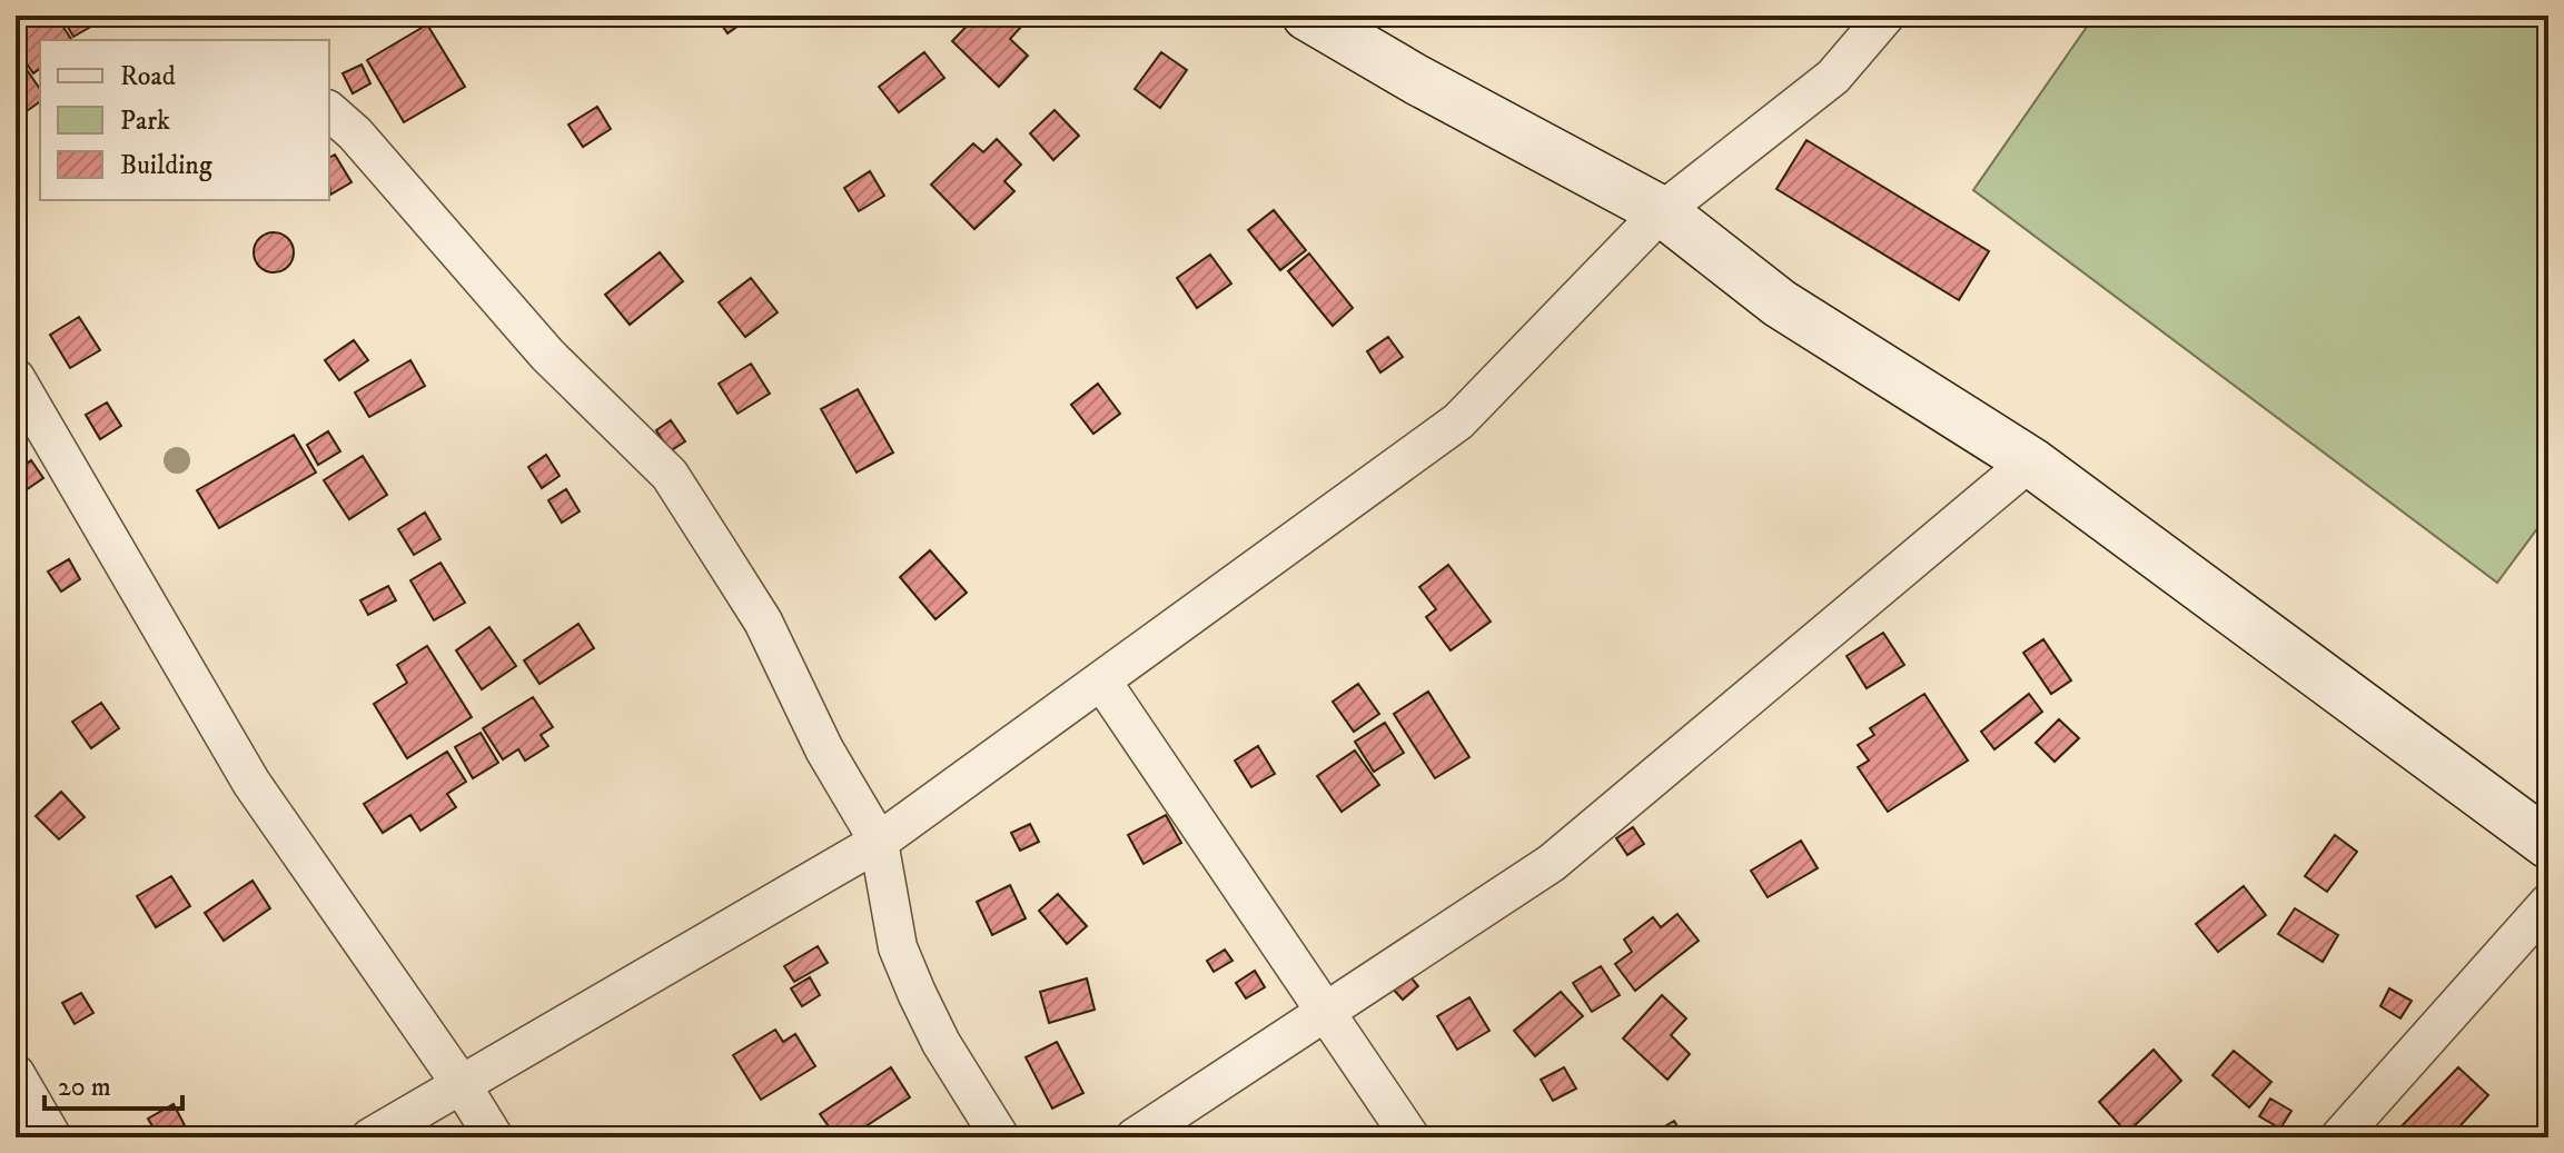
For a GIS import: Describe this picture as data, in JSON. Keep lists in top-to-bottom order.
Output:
{
  "legend": ["Road", "Park", "Building"],
  "scale_bar": "20 m"
}
